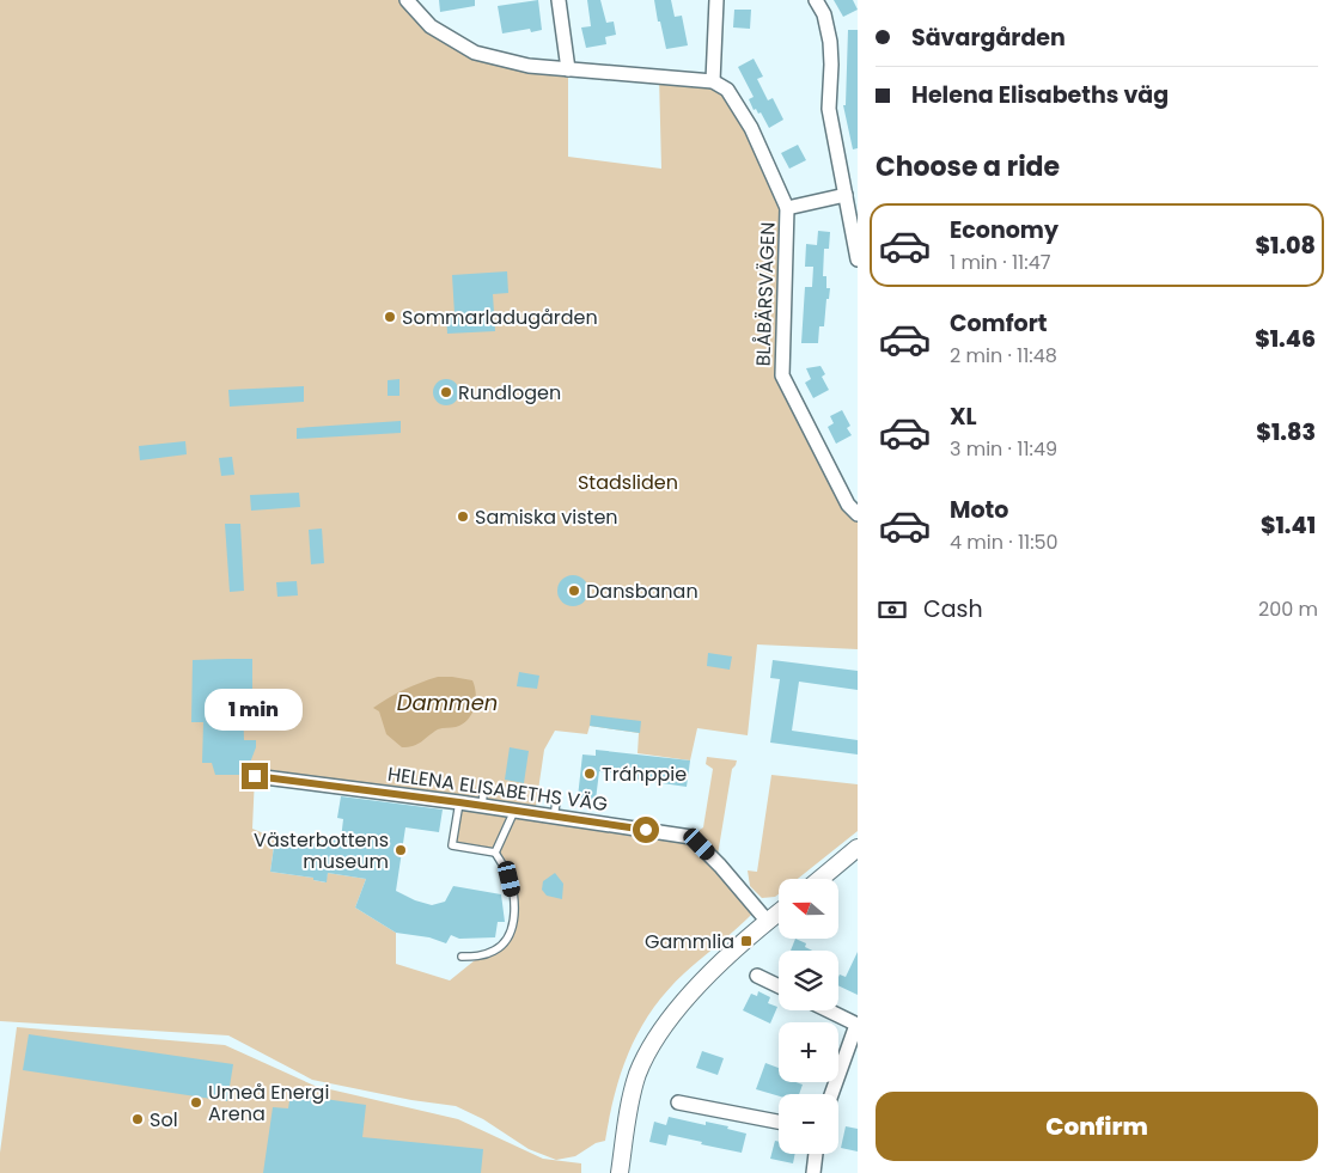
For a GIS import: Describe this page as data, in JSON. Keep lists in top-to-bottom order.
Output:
{
  "streets": {
    "street": ["BLÅBÄRSVÄGEN", "HELENA ELISABETHS VÄG"]
  },
  "water": ["Dammen"],
  "parks": ["Stadsliden"],
  "places": {
    "other": [
      "Sommarladugården",
      "Rundlogen",
      "Samiska visten",
      "Dansbanan",
      "Tráhppie",
      "Västerbottens museum",
      "Umeå Energi Arena",
      "Sol"
    ],
    "transit": ["Gammlia"]
  },
  "north": "left",
  "page": {
    "banner": ["Sävargården", "Helena Elisabeths väg"],
    "heading": "Choose a ride",
    "list": [
      {
        "name": "Economy",
        "note": "1 min · 11:47",
        "value": "$1.08"
      },
      {
        "name": "Comfort",
        "note": "2 min · 11:48",
        "value": "$1.46"
      },
      {
        "name": "XL",
        "note": "3 min · 11:49",
        "value": "$1.83"
      },
      {
        "name": "Moto",
        "note": "4 min · 11:50",
        "value": "$1.41"
      }
    ],
    "pay": ["Cash", "200 m"],
    "bubble": "1 min",
    "map_buttons": ["+", "−"],
    "buttons": "Confirm"
  }
}
